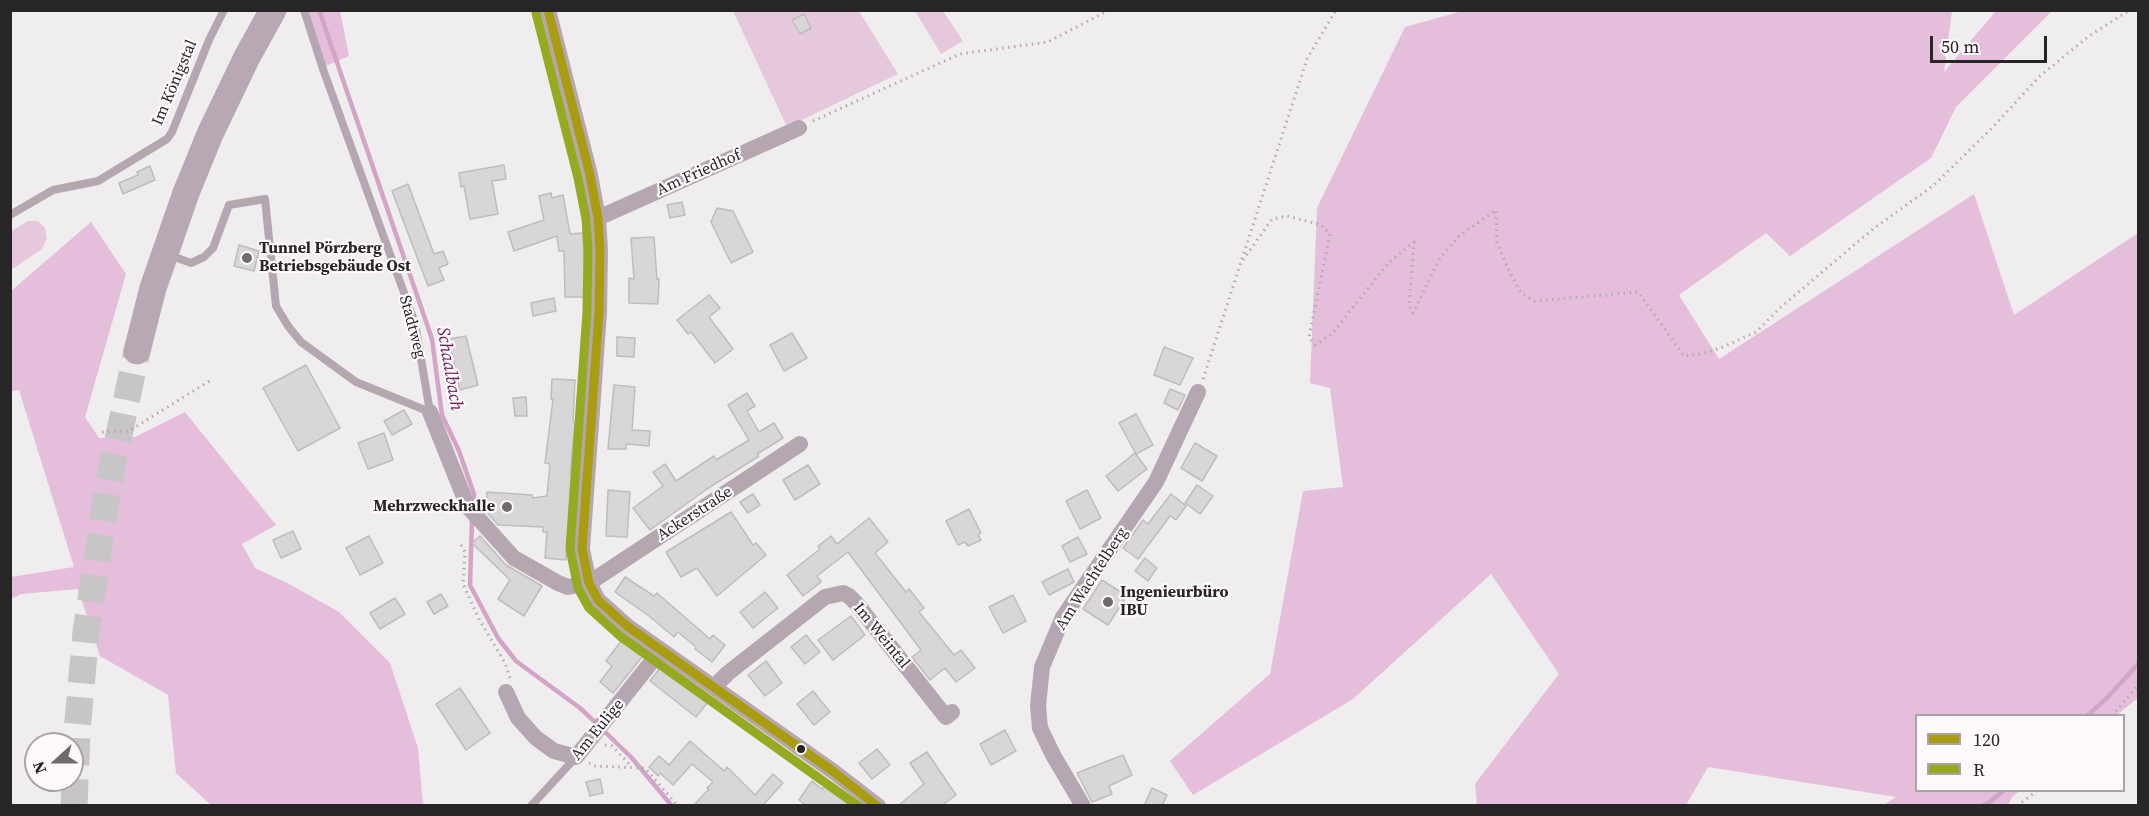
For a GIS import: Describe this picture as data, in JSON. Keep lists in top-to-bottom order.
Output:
{
  "streets": {
    "street": [
      "Am Friedhof",
      "Stadtweg",
      "Ackerstraße",
      "Am Wachtelberg",
      "Im Weintal",
      "Am Eulige"
    ],
    "lane": ["Im Königstal"]
  },
  "crossings": [
    ["Stadtweg", "Ackerstraße"]
  ],
  "water": ["Schaalbach"],
  "places": ["Tunnel Pörzberg Betriebsgebäude Ost", "Mehrzweckhalle", "Ingenieurbüro IBU"],
  "lines": ["transit line 120", "transit line R"],
  "legend": ["120", "R"],
  "scale_bar": "50 m",
  "north": "left"
}
